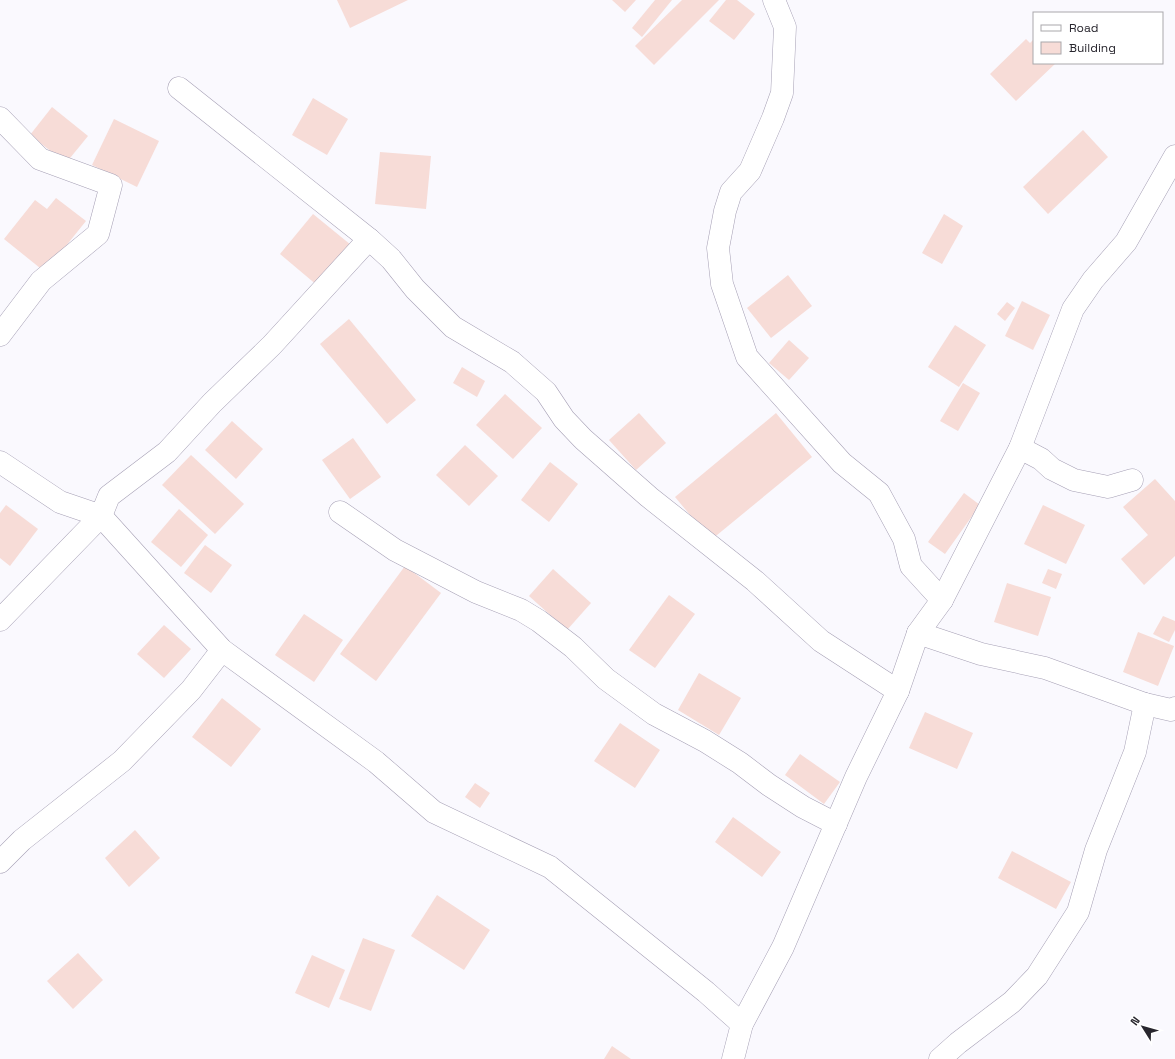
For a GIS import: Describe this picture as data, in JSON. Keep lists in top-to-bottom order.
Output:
{
  "legend": ["Road", "Building"],
  "north": "top left"
}
